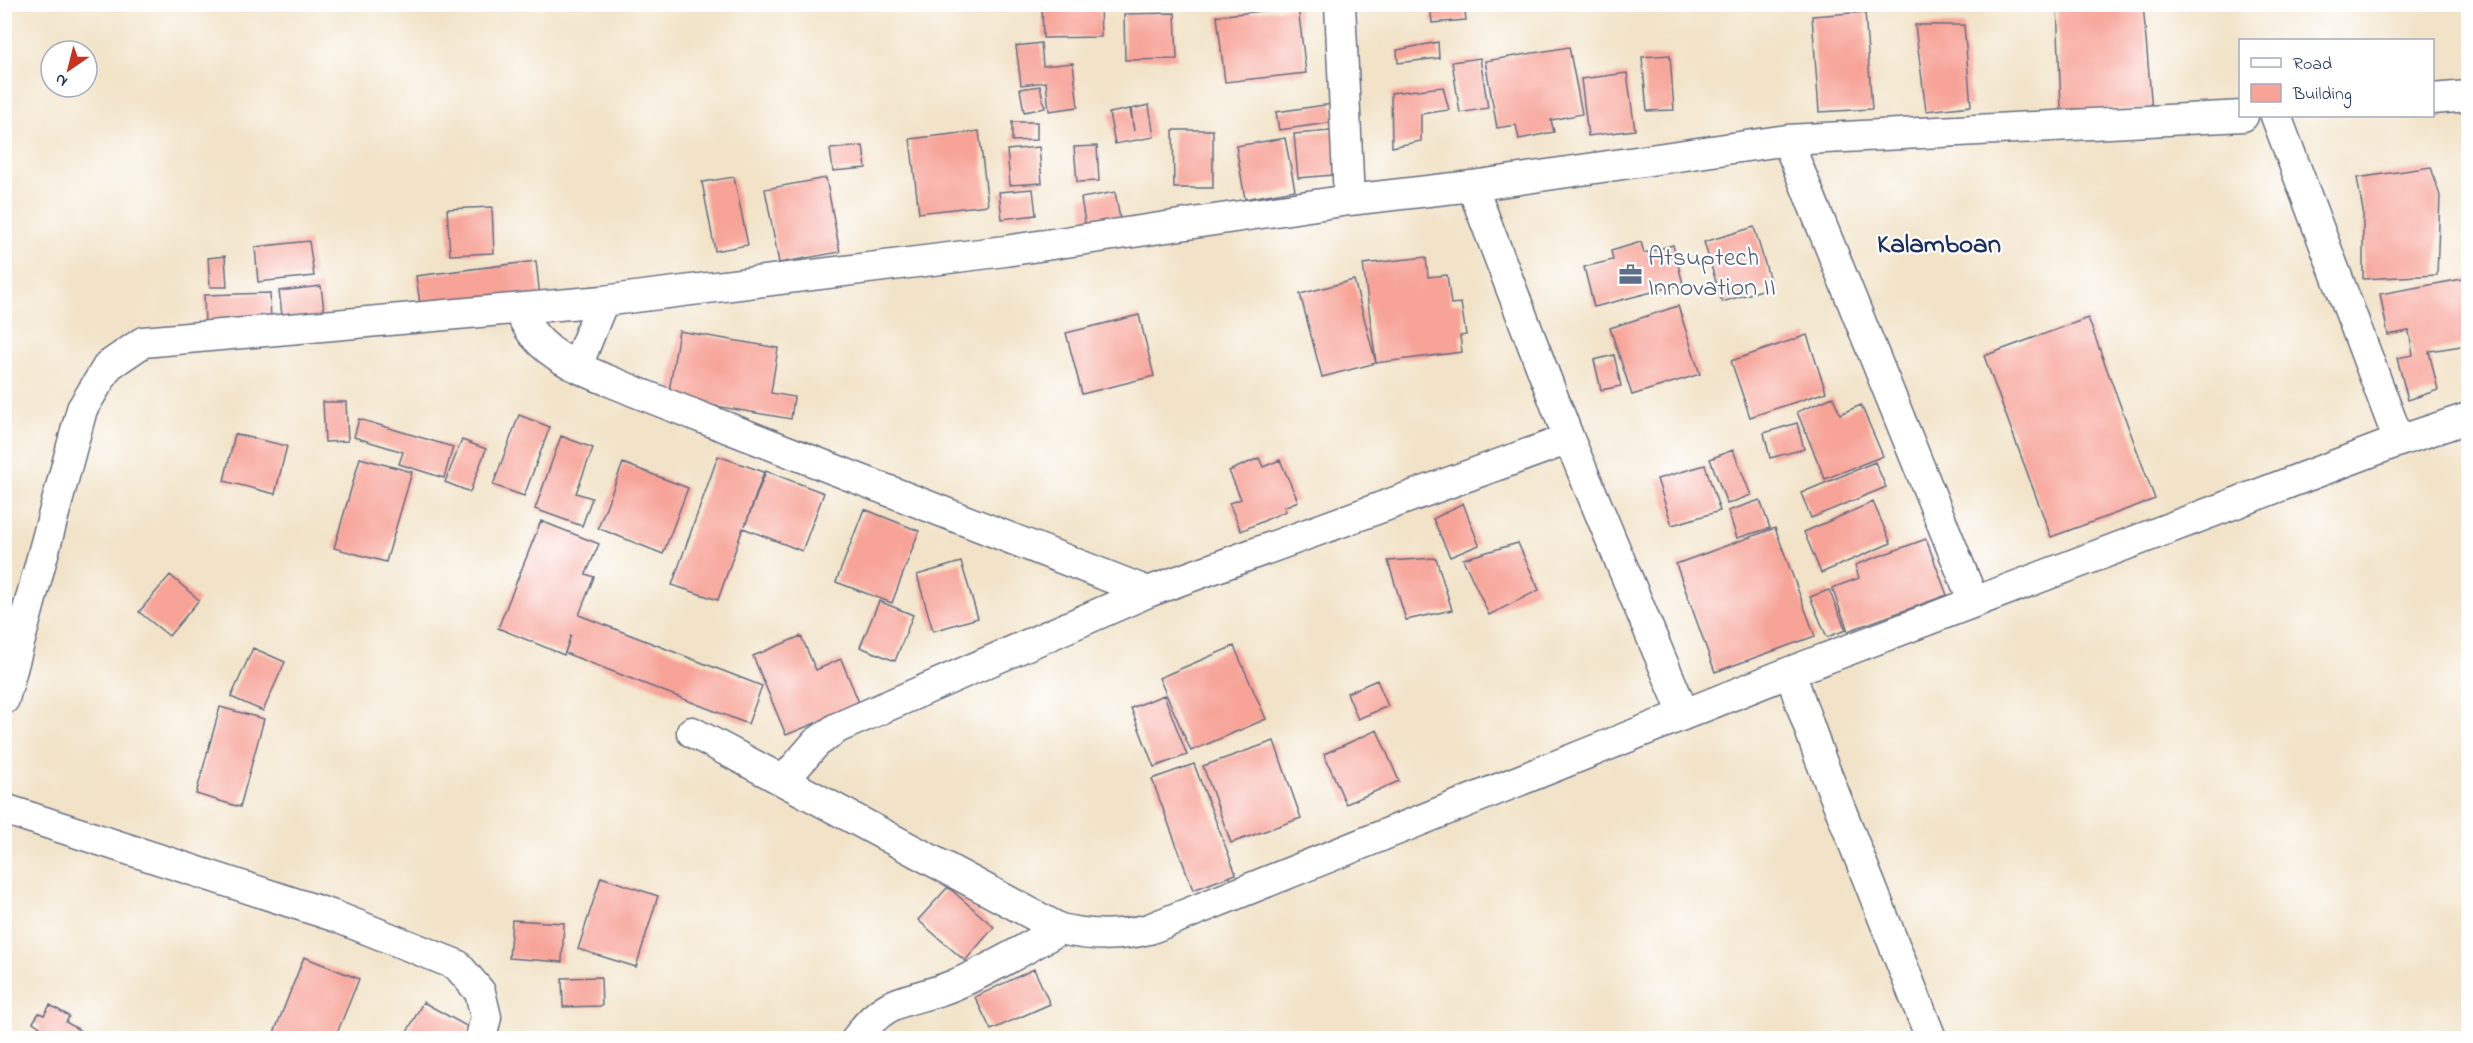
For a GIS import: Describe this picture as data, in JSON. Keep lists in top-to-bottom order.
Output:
{
  "districts": ["Kalamboan"],
  "places": {
    "office": ["Atsuptech Innovation II"]
  },
  "legend": ["Road", "Building"],
  "north": "bottom left"
}
